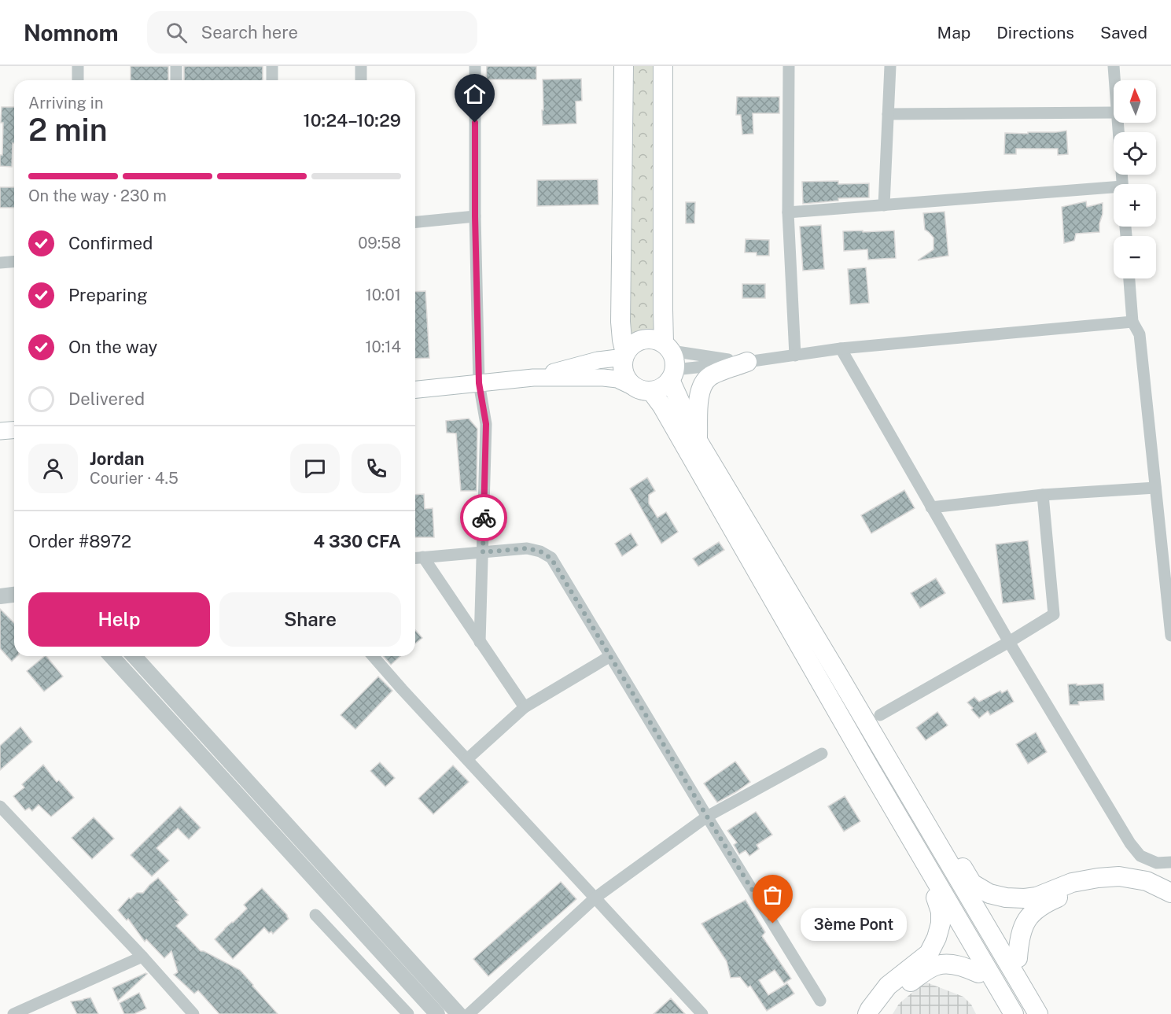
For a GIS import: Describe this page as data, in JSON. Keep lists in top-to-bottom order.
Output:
{
  "places": ["3ème Pont"],
  "north": "top",
  "page": {
    "header": "Nomnom",
    "search": "Search here",
    "nav": ["Map", "Directions", "Saved"],
    "map_buttons": ["+", "−"],
    "heading": ["2 min", "Arriving in", "10:24–10:29"],
    "panel": [
      "Jordan",
      "Courier · 4.5",
      "Order #8972",
      "4 330 CFA"
    ],
    "bar": "On the way · 230 m",
    "list": [
      ["Confirmed", "09:58"],
      ["Preparing", "10:01"],
      ["On the way", "10:14"],
      "Delivered"
    ],
    "buttons": ["Help", "Share"],
    "bubble": "3ème Pont"
  }
}
